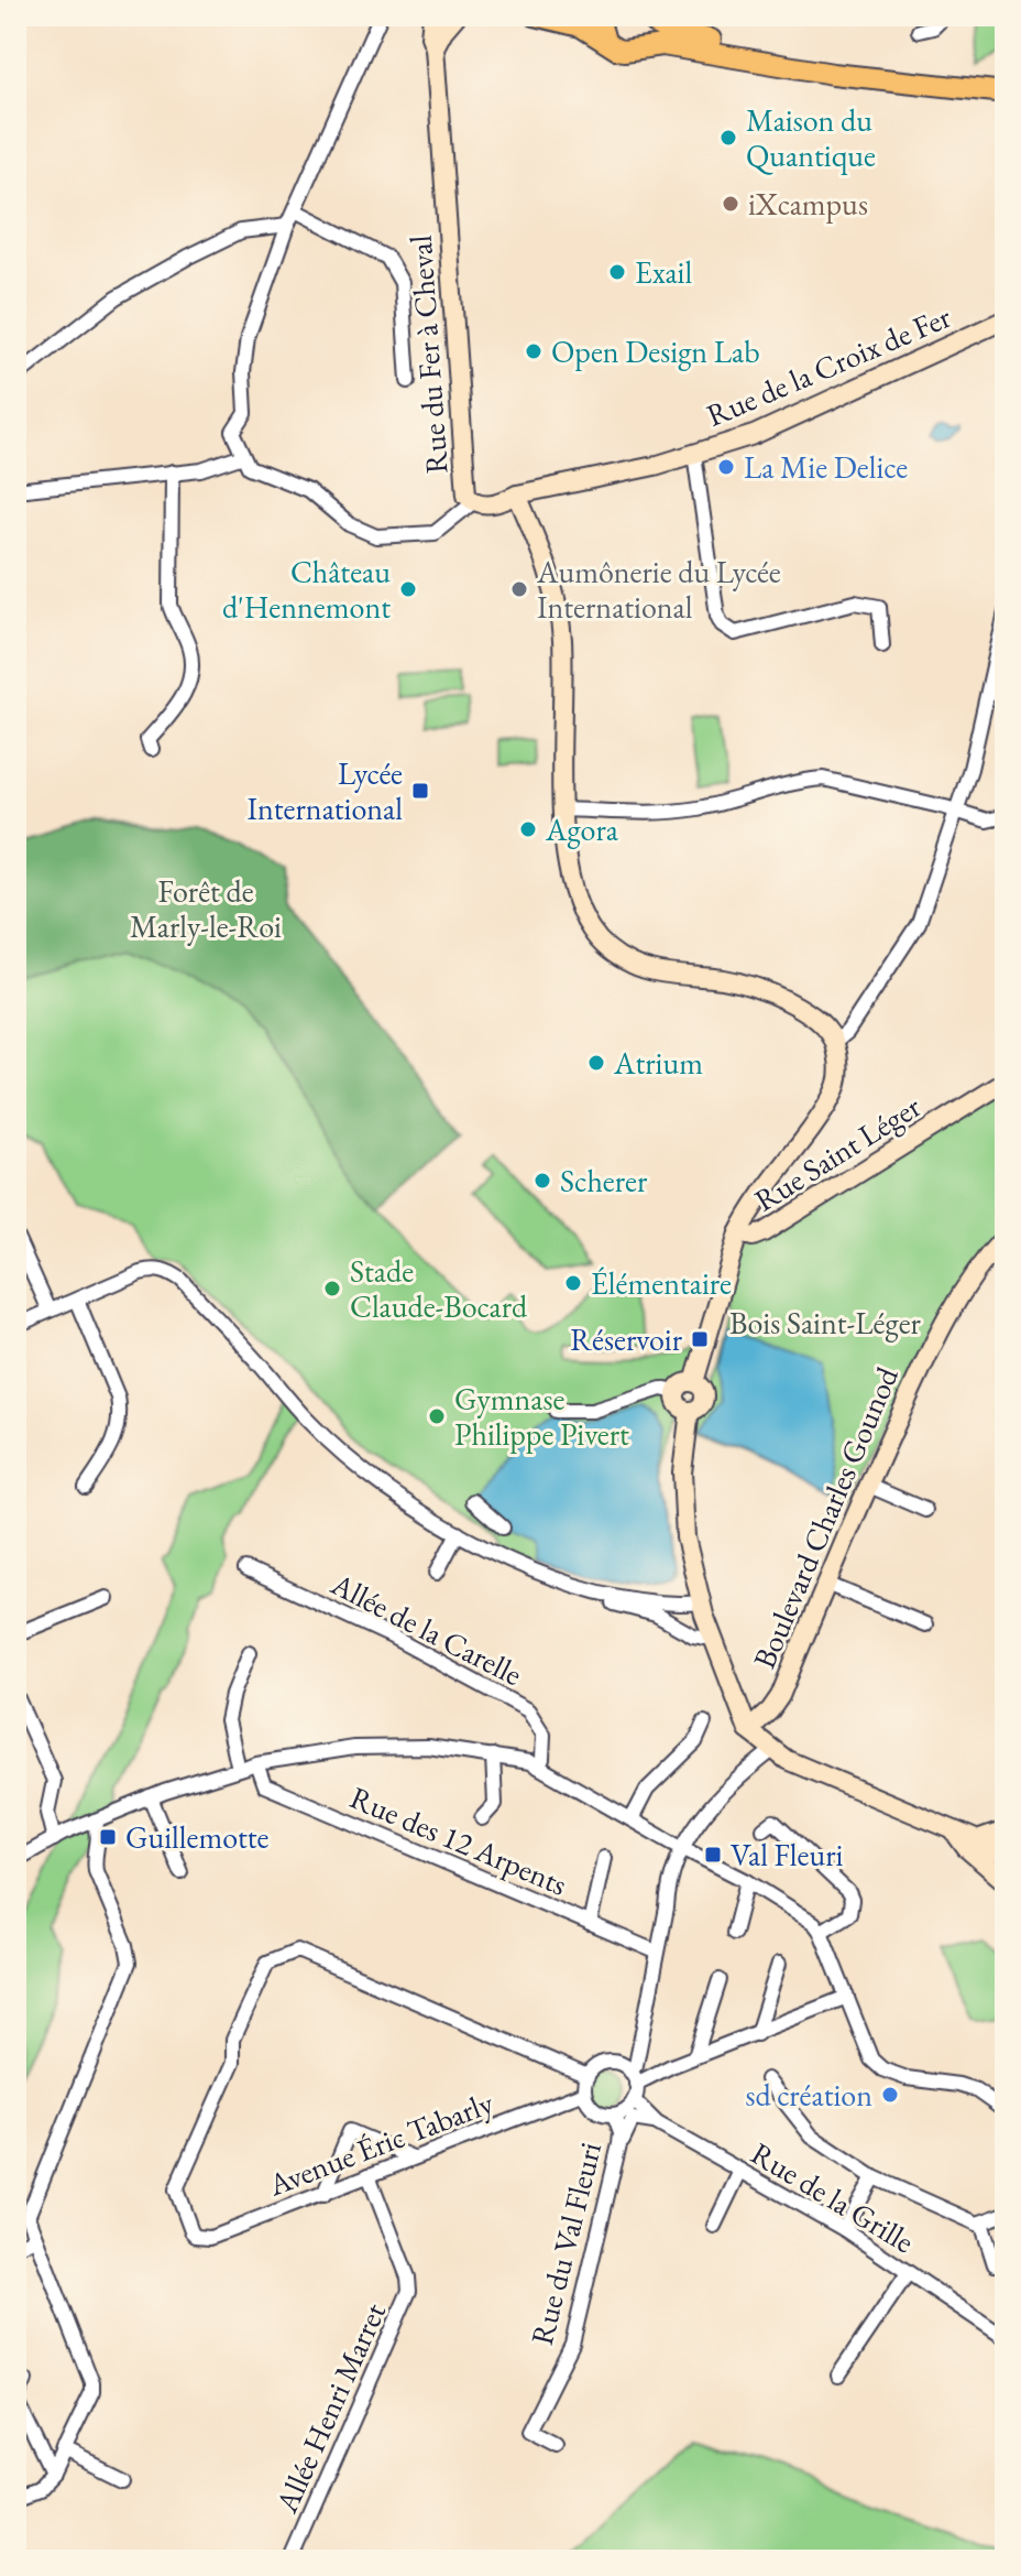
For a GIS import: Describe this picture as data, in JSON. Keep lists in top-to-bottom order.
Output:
{
  "streets": {
    "street": [
      "Rue du Fer à Cheval",
      "Rue de la Croix de Fer",
      "Rue Saint Léger",
      "Boulevard Charles Gounod",
      "Allée de la Carelle",
      "Rue des 12 Arpents",
      "Avenue Éric Tabarly",
      "Rue de la Grille",
      "Rue du Val Fleuri",
      "Allée Henri Marret"
    ]
  },
  "crossings": [
    ["Rue du Fer à Cheval", "Rue de la Croix de Fer"],
    ["Rue Saint Léger", "Boulevard Charles Gounod"],
    ["Avenue Éric Tabarly", "Rue de la Grille"],
    ["Avenue Éric Tabarly", "Rue du Val Fleuri"],
    ["Avenue Éric Tabarly", "Allée Henri Marret"],
    ["Rue de la Grille", "Rue du Val Fleuri"]
  ],
  "parks": ["Forêt de Marly-le-Roi", "Bois Saint-Léger"],
  "places": {
    "other": [
      "Maison du Quantique",
      "iXcampus",
      "Exail",
      "Open Design Lab",
      "La Mie Delice",
      "Château d'Hennemont",
      "Aumônerie du Lycée International",
      "Agora",
      "Atrium",
      "Scherer",
      "Élémentaire",
      "Stade Claude-Bocard",
      "Gymnase Philippe Pivert",
      "sd création"
    ],
    "transit": [
      "Lycée International",
      "Réservoir",
      "Guillemotte",
      "Val Fleuri"
    ]
  }
}
